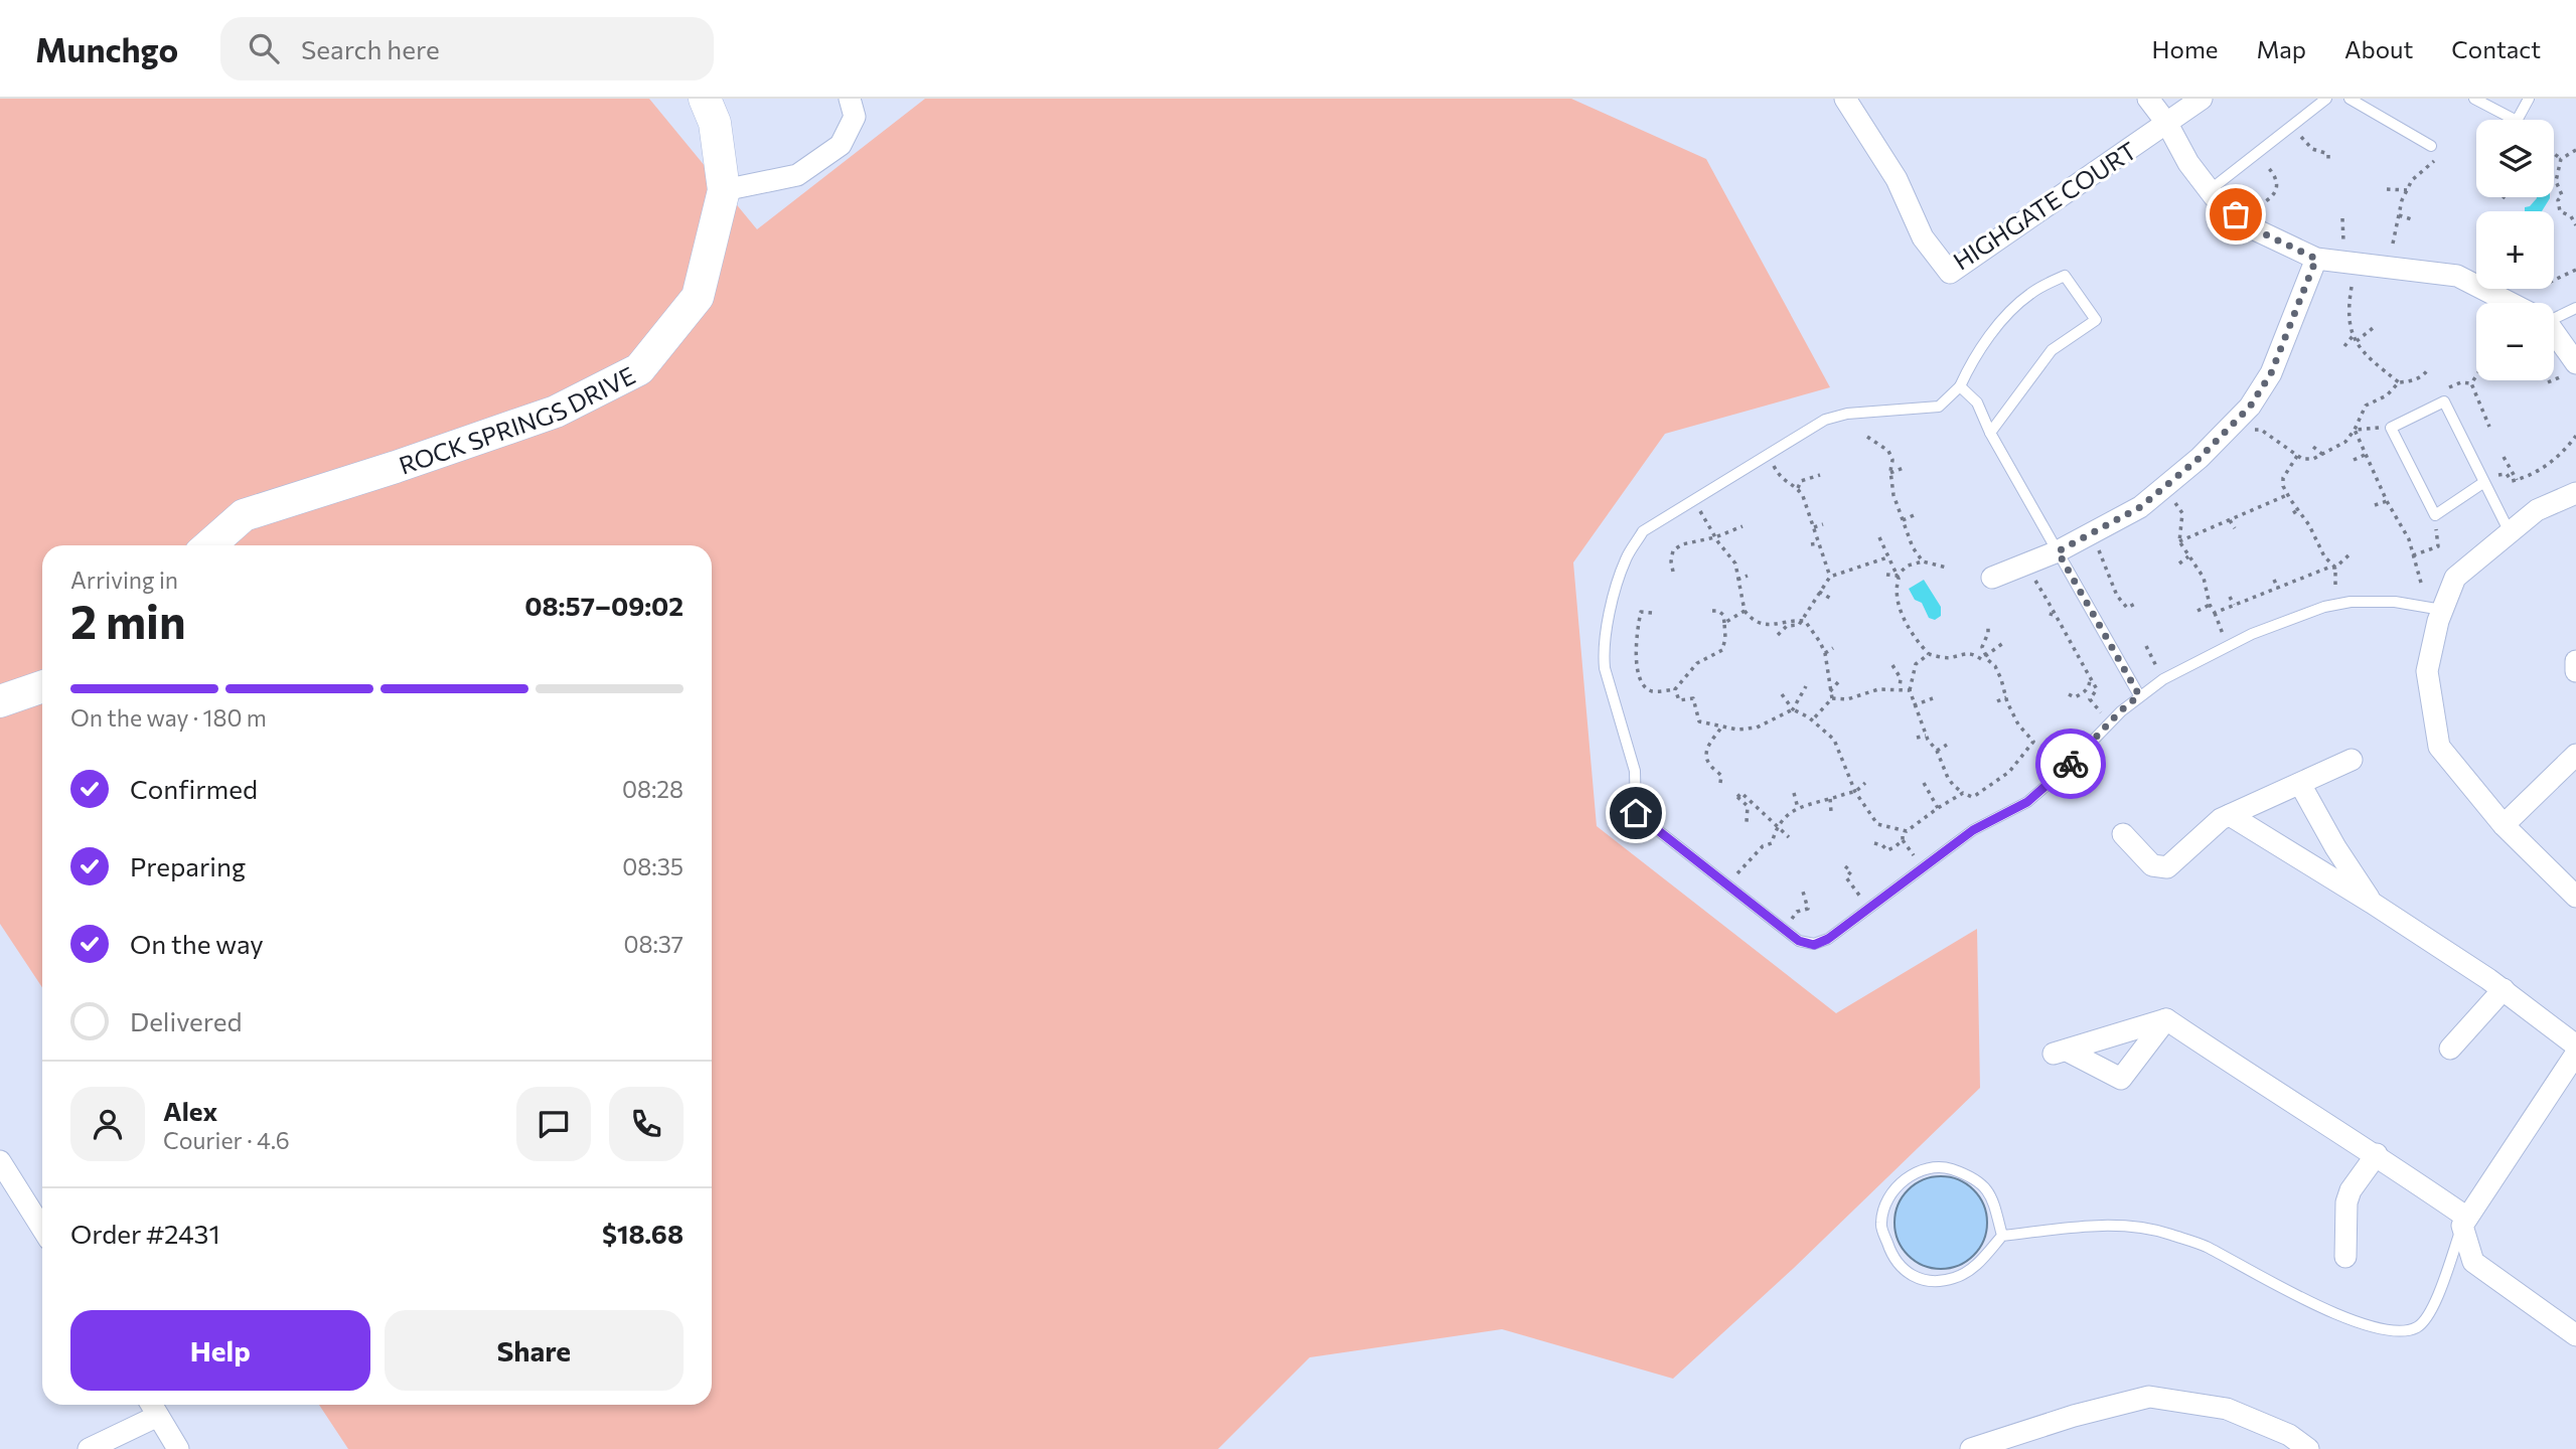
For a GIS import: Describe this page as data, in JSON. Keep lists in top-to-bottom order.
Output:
{
  "streets": {
    "street": ["HIGHGATE COURT", "ROCK SPRINGS DRIVE"]
  },
  "page": {
    "header": "Munchgo",
    "search": "Search here",
    "nav": [
      "Home",
      "Map",
      "About",
      "Contact"
    ],
    "map_buttons": ["+", "−"],
    "heading": ["2 min", "Arriving in", "08:57–09:02"],
    "panel": [
      "Alex",
      "Courier · 4.6",
      "Order #2431",
      "$18.68"
    ],
    "bar": "On the way · 180 m",
    "list": [
      ["Confirmed", "08:28"],
      ["Preparing", "08:35"],
      ["On the way", "08:37"],
      "Delivered"
    ],
    "buttons": ["Help", "Share"]
  }
}
